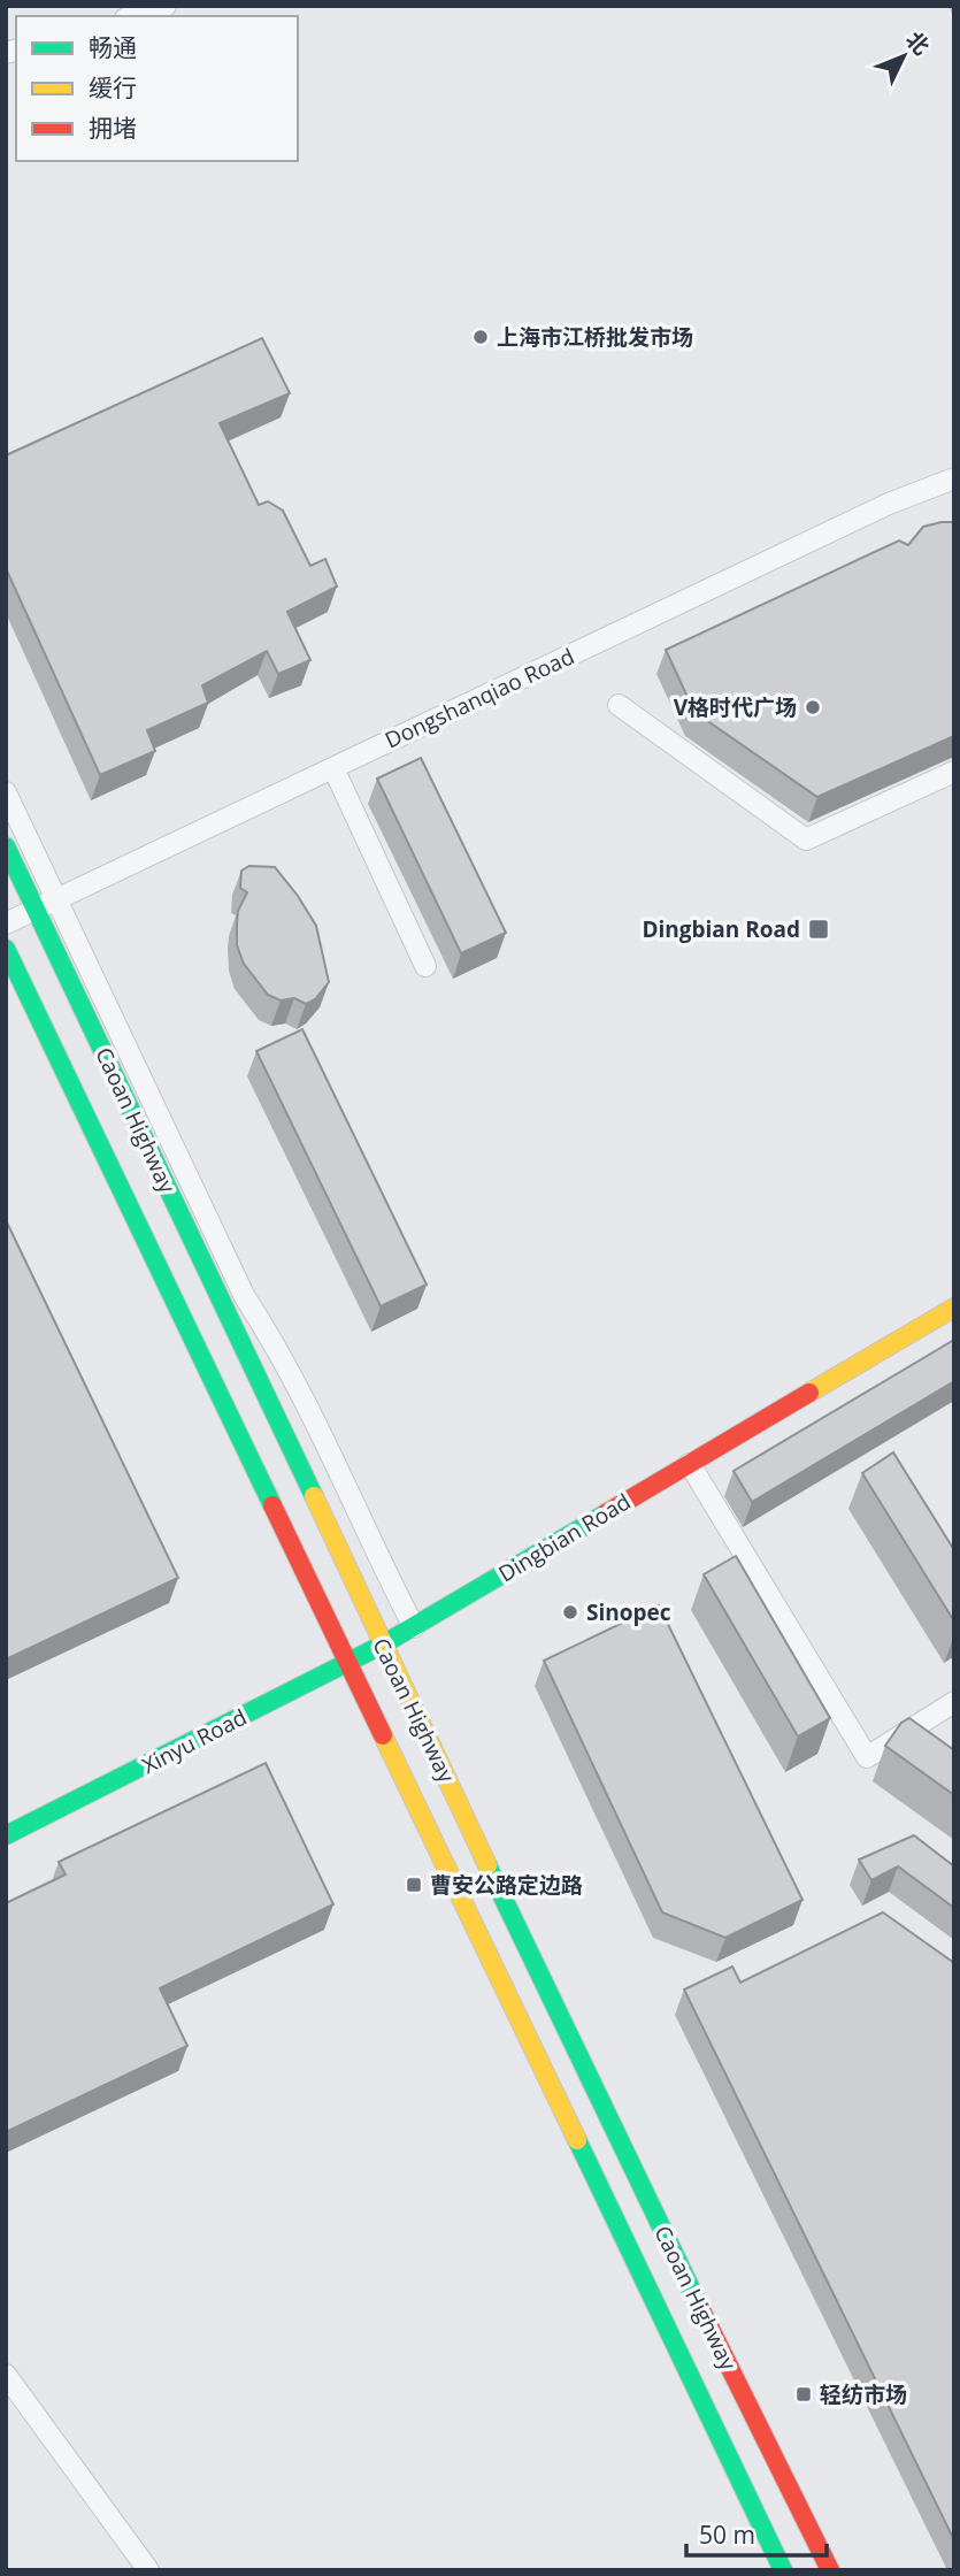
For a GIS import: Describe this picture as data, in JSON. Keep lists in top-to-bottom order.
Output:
{
  "streets": {
    "main road": ["Caoan Highway", "Dingbian Road", "Xinyu Road"],
    "street": ["Dongshanqiao Road"]
  },
  "crossings": [
    ["Dongshanqiao Road", "Caoan Highway"],
    ["Caoan Highway", "Dingbian Road"],
    ["Caoan Highway", "Xinyu Road"],
    ["Dingbian Road", "Xinyu Road"]
  ],
  "places": {
    "other": ["上海市江桥批发市场", "V格时代广场", "Sinopec"],
    "transit": ["Dingbian Road", "曹安公路定边路", "轻纺市场"]
  },
  "legend": ["畅通", "缓行", "拥堵"],
  "scale_bar": "50 m",
  "north": "top right"
}
